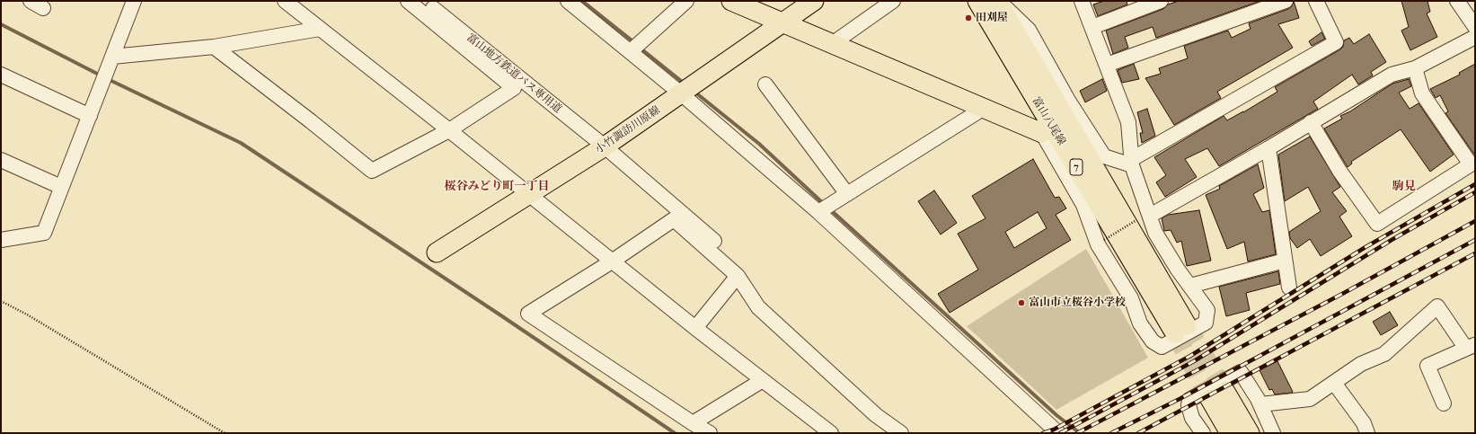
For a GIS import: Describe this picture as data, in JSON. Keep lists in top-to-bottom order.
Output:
{
  "streets": {
    "main road": ["富山八尾線", "小竹諏訪川原線", "7"],
    "street": ["富山地方鉄道バス専用道"]
  },
  "crossings": [
    ["富山地方鉄道バス専用道", "小竹諏訪川原線"],
    ["富山八尾線", "小竹諏訪川原線"]
  ],
  "districts": ["桜谷みどり町一丁目", "駒見"],
  "places": ["田刈屋", "富山市立桜谷小学校"]
}
